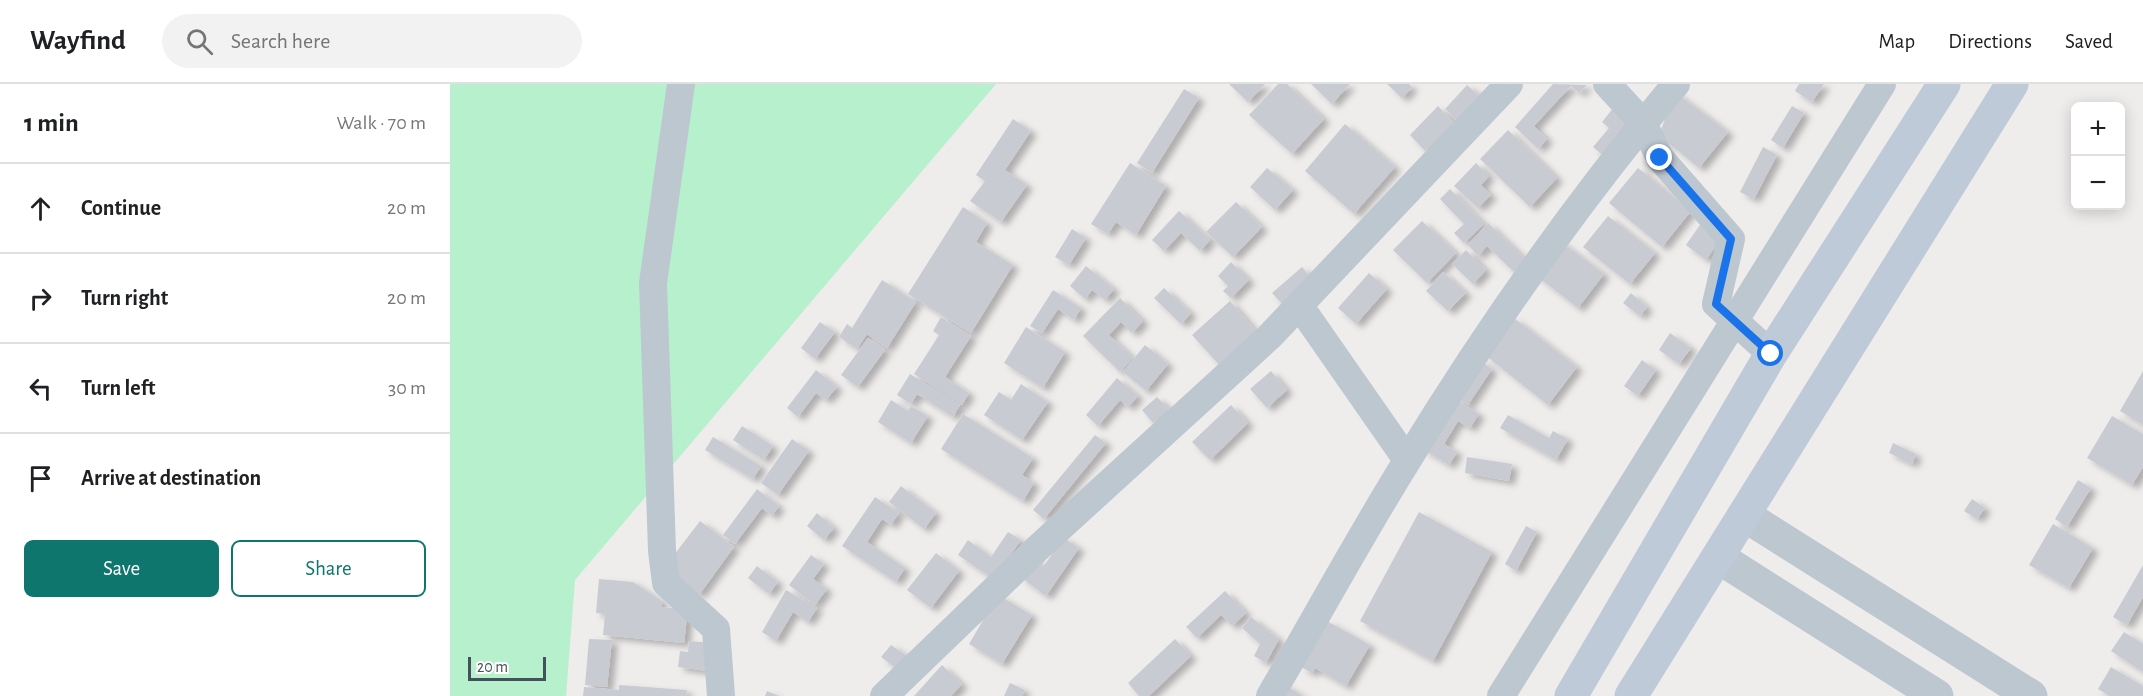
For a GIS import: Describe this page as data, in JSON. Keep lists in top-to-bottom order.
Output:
{
  "scale_bar": "20 m",
  "page": {
    "header": "Wayfind",
    "search": "Search here",
    "nav": ["Map", "Directions", "Saved"],
    "heading": ["1 min", "Walk · 70 m"],
    "map_buttons": ["+", "−"],
    "list": [
      ["Continue", "20 m"],
      ["Turn right", "20 m"],
      ["Turn left", "30 m"],
      "Arrive at destination"
    ],
    "buttons": ["Save", "Share"],
    "scale": "20 m"
  }
}
